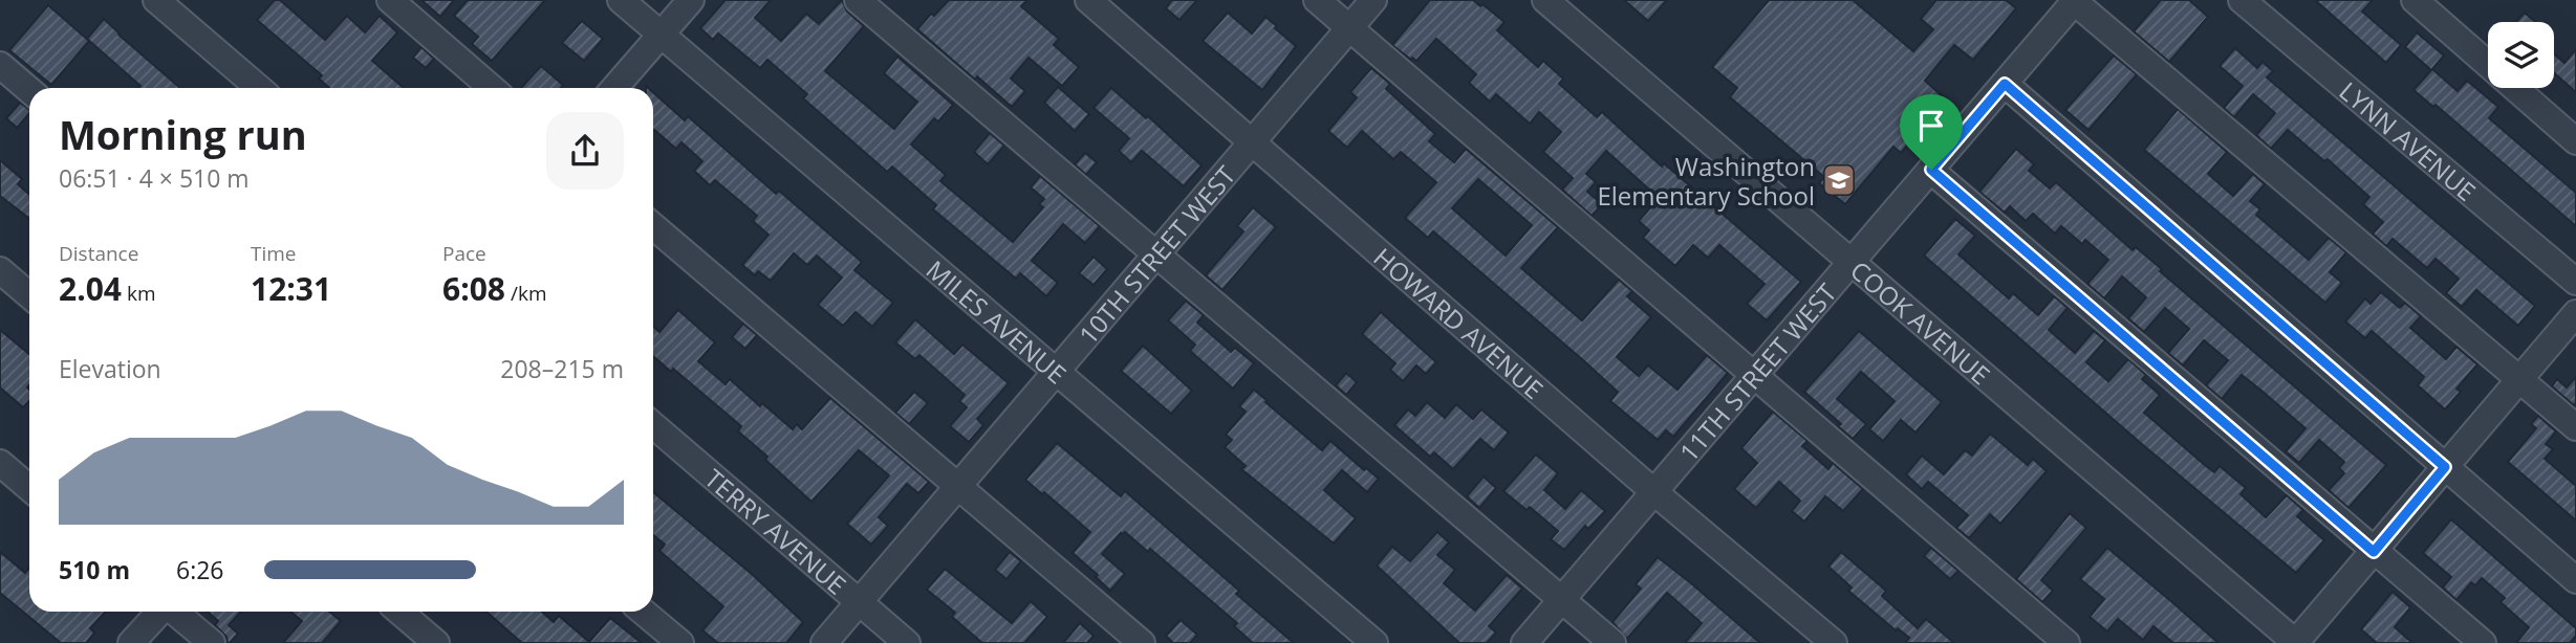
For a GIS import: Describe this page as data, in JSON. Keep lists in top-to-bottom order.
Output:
{
  "streets": {
    "street": [
      "LYNN AVENUE",
      "10TH STREET WEST",
      "COOK AVENUE",
      "MILES AVENUE",
      "HOWARD AVENUE",
      "11TH STREET WEST",
      "TERRY AVENUE"
    ]
  },
  "crossings": [
    ["10TH STREET WEST", "MILES AVENUE"],
    ["10TH STREET WEST", "HOWARD AVENUE"],
    ["10TH STREET WEST", "TERRY AVENUE"],
    ["COOK AVENUE", "11TH STREET WEST"],
    ["HOWARD AVENUE", "11TH STREET WEST"]
  ],
  "places": {
    "school or university": ["Washington Elementary School"]
  },
  "page": {
    "heading": ["Morning run", "06:51 · 4 × 510 m"],
    "stats": [
      ["Distance", "2.04 km"],
      ["Time", "12:31"],
      ["Pace", "6:08 /km"]
    ],
    "chart": ["Elevation", "208–215 m"],
    "list": [
      {
        "name": "510 m",
        "note": "6:26"
      }
    ]
  }
}
